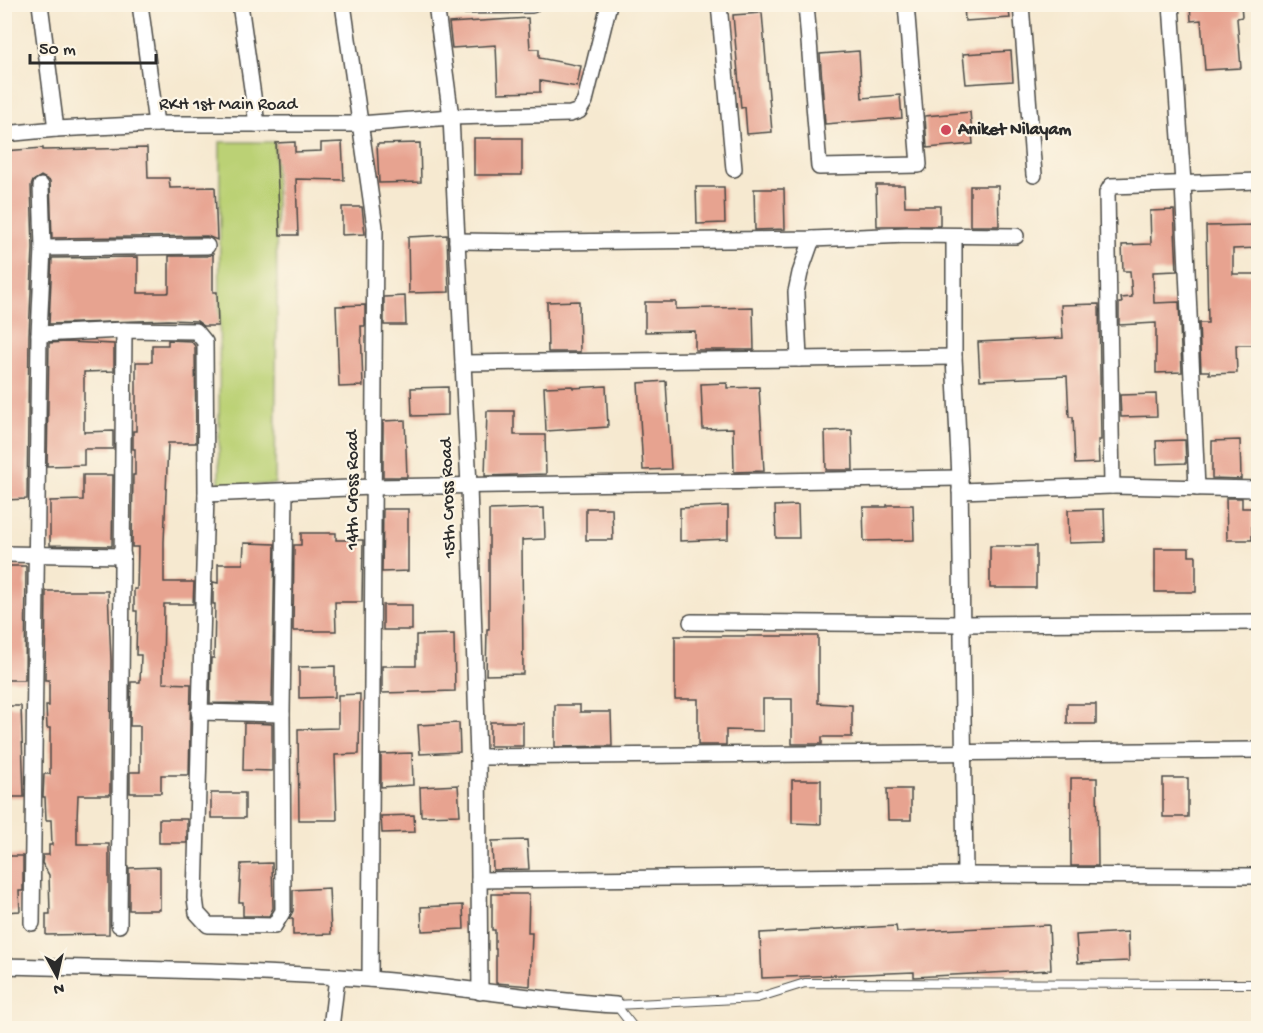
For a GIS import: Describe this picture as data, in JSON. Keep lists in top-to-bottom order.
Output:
{
  "streets": {
    "street": ["RKH 1st Main Road", "14th Cross Road", "15th Cross Road"]
  },
  "crossings": [
    ["RKH 1st Main Road", "14th Cross Road"],
    ["RKH 1st Main Road", "15th Cross Road"]
  ],
  "places": ["Aniket Nilayam"],
  "scale_bar": "50 m",
  "north": "bottom"
}
